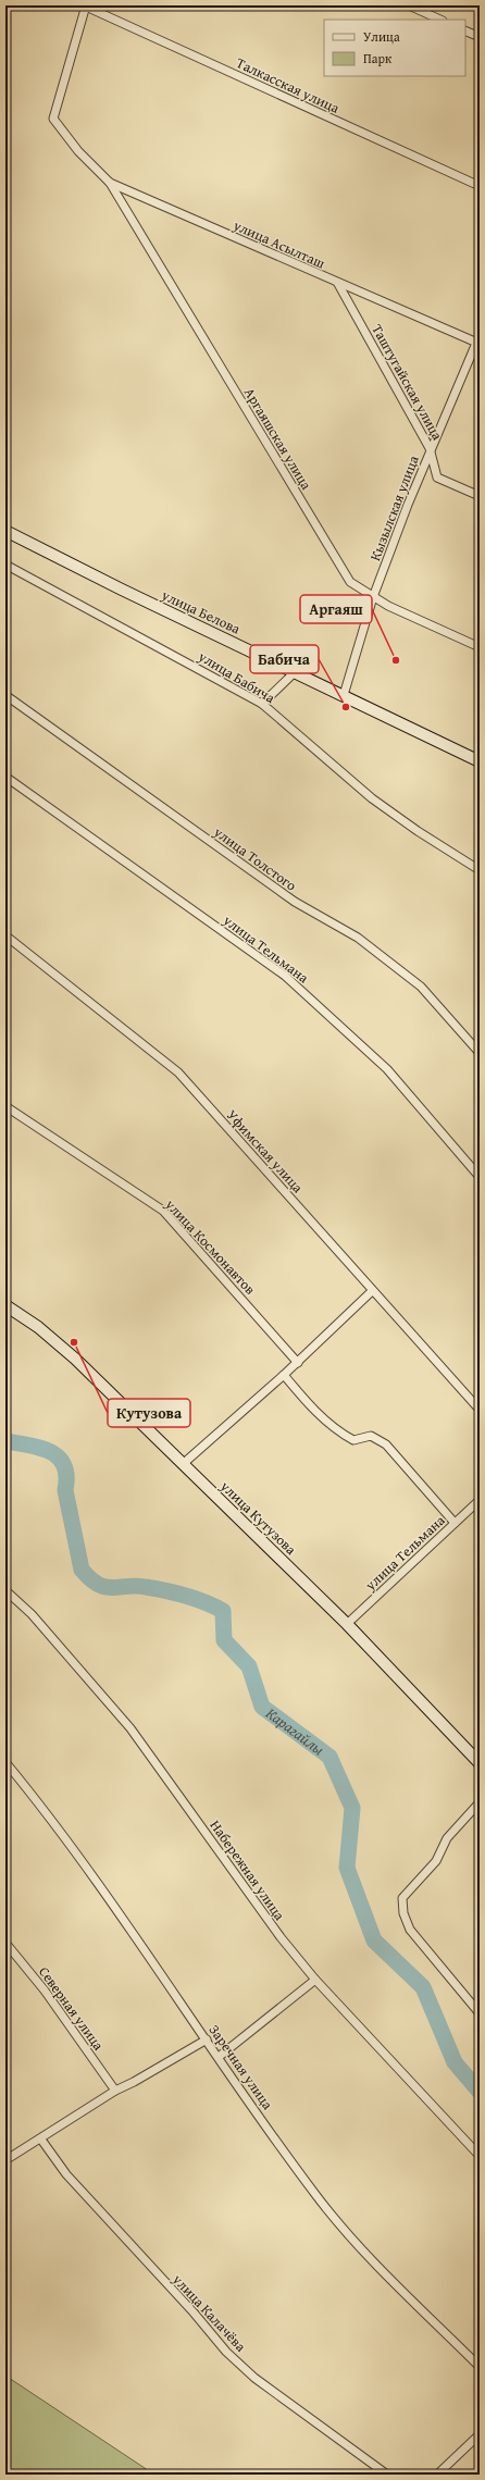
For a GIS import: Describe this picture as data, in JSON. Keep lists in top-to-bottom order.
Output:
{
  "streets": {
    "main road": ["улица Белова", "улица Кутузова"],
    "street": [
      "Талкасская улица",
      "улица Асылташ",
      "Таштугайская улица",
      "Аргаяшская улица",
      "Кызылская улица",
      "улица Бабича",
      "улица Толстого",
      "улица Тельмана",
      "Уфимская улица",
      "улица Космонавтов",
      "Набережная улица",
      "Северная улица",
      "Заречная улица",
      "улица Калачёва"
    ]
  },
  "crossings": [
    ["Талкасская улица", "улица Асылташ"],
    ["улица Асылташ", "Таштугайская улица"],
    ["улица Асылташ", "Аргаяшская улица"],
    ["улица Асылташ", "Кызылская улица"],
    ["Таштугайская улица", "Кызылская улица"],
    ["Аргаяшская улица", "Кызылская улица"],
    ["Кызылская улица", "улица Белова"],
    ["улица Тельмана", "улица Кутузова"]
  ],
  "water": ["Карагайлы"],
  "places": ["Аргаяш", "Бабича", "Кутузова"],
  "legend": ["Улица", "Парк"]
}
